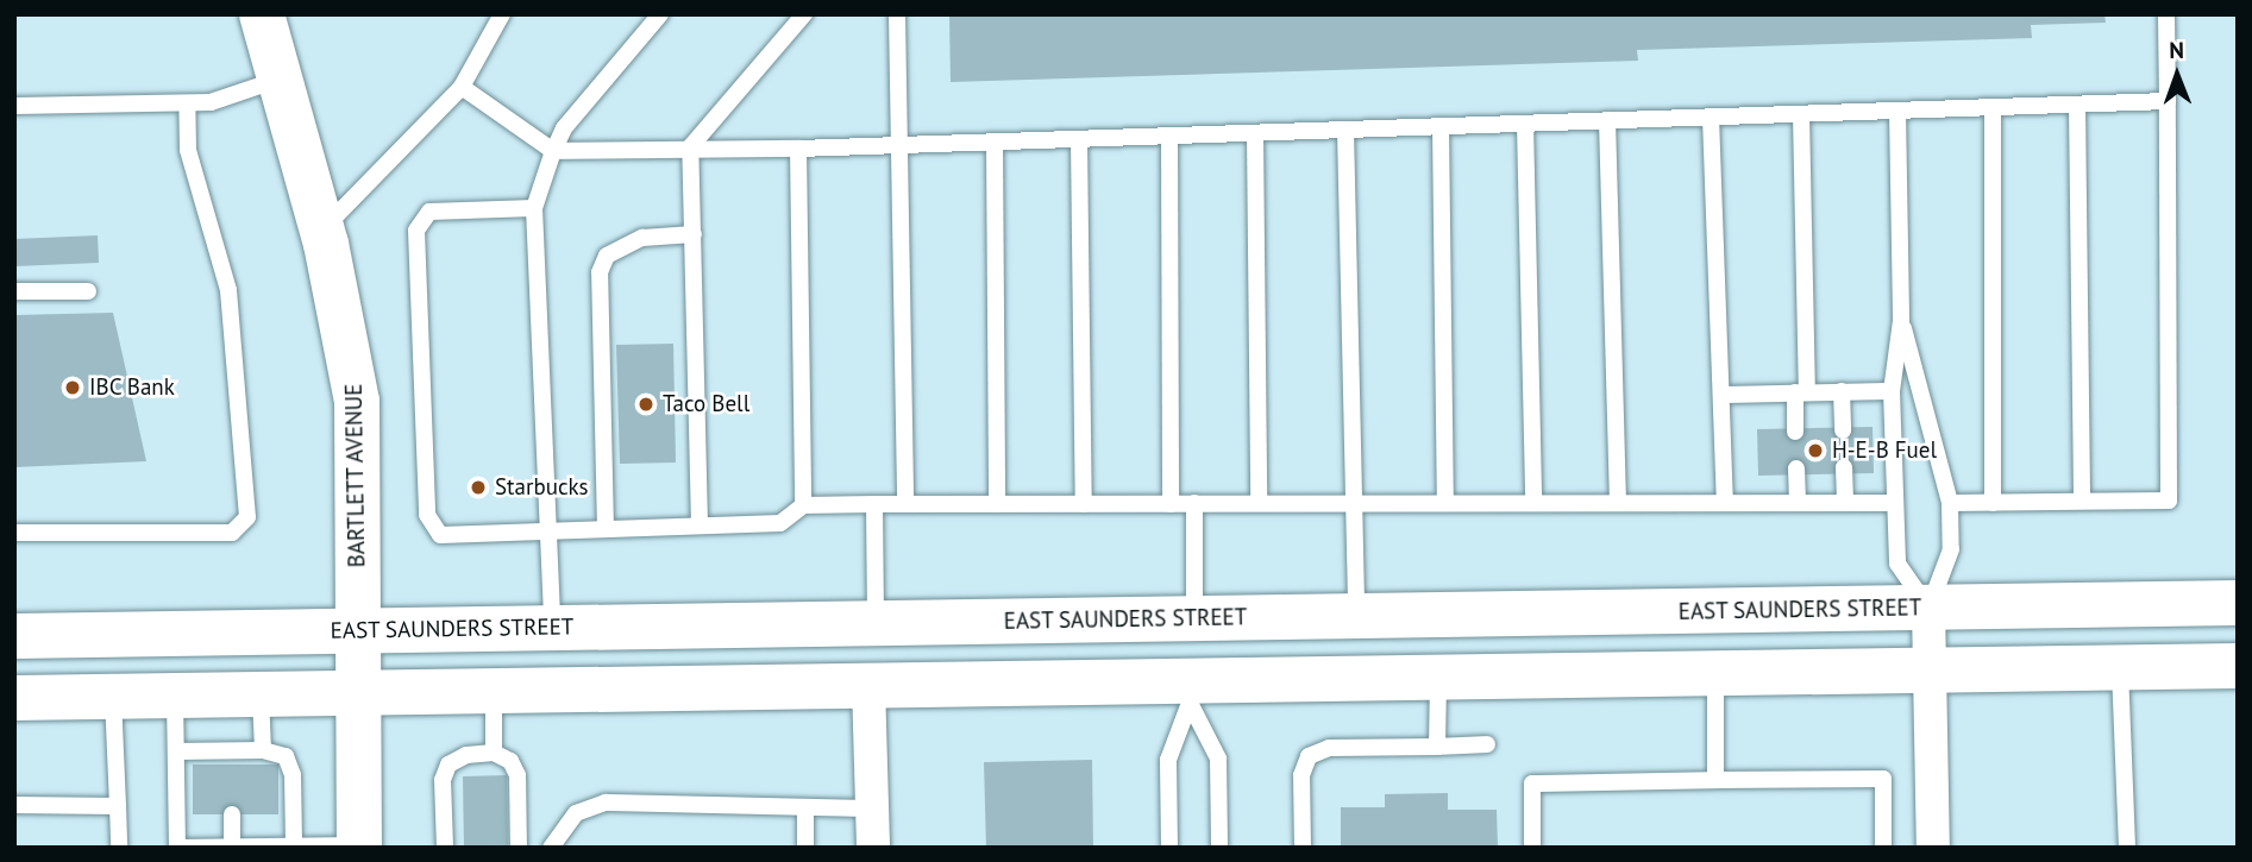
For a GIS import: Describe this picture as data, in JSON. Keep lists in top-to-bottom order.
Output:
{
  "streets": {
    "main road": ["BARTLETT AVENUE", "EAST SAUNDERS STREET"]
  },
  "crossings": [
    ["BARTLETT AVENUE", "EAST SAUNDERS STREET"]
  ],
  "places": [
    "IBC Bank",
    "Taco Bell",
    "H-E-B Fuel",
    "Starbucks"
  ],
  "north": "top"
}
